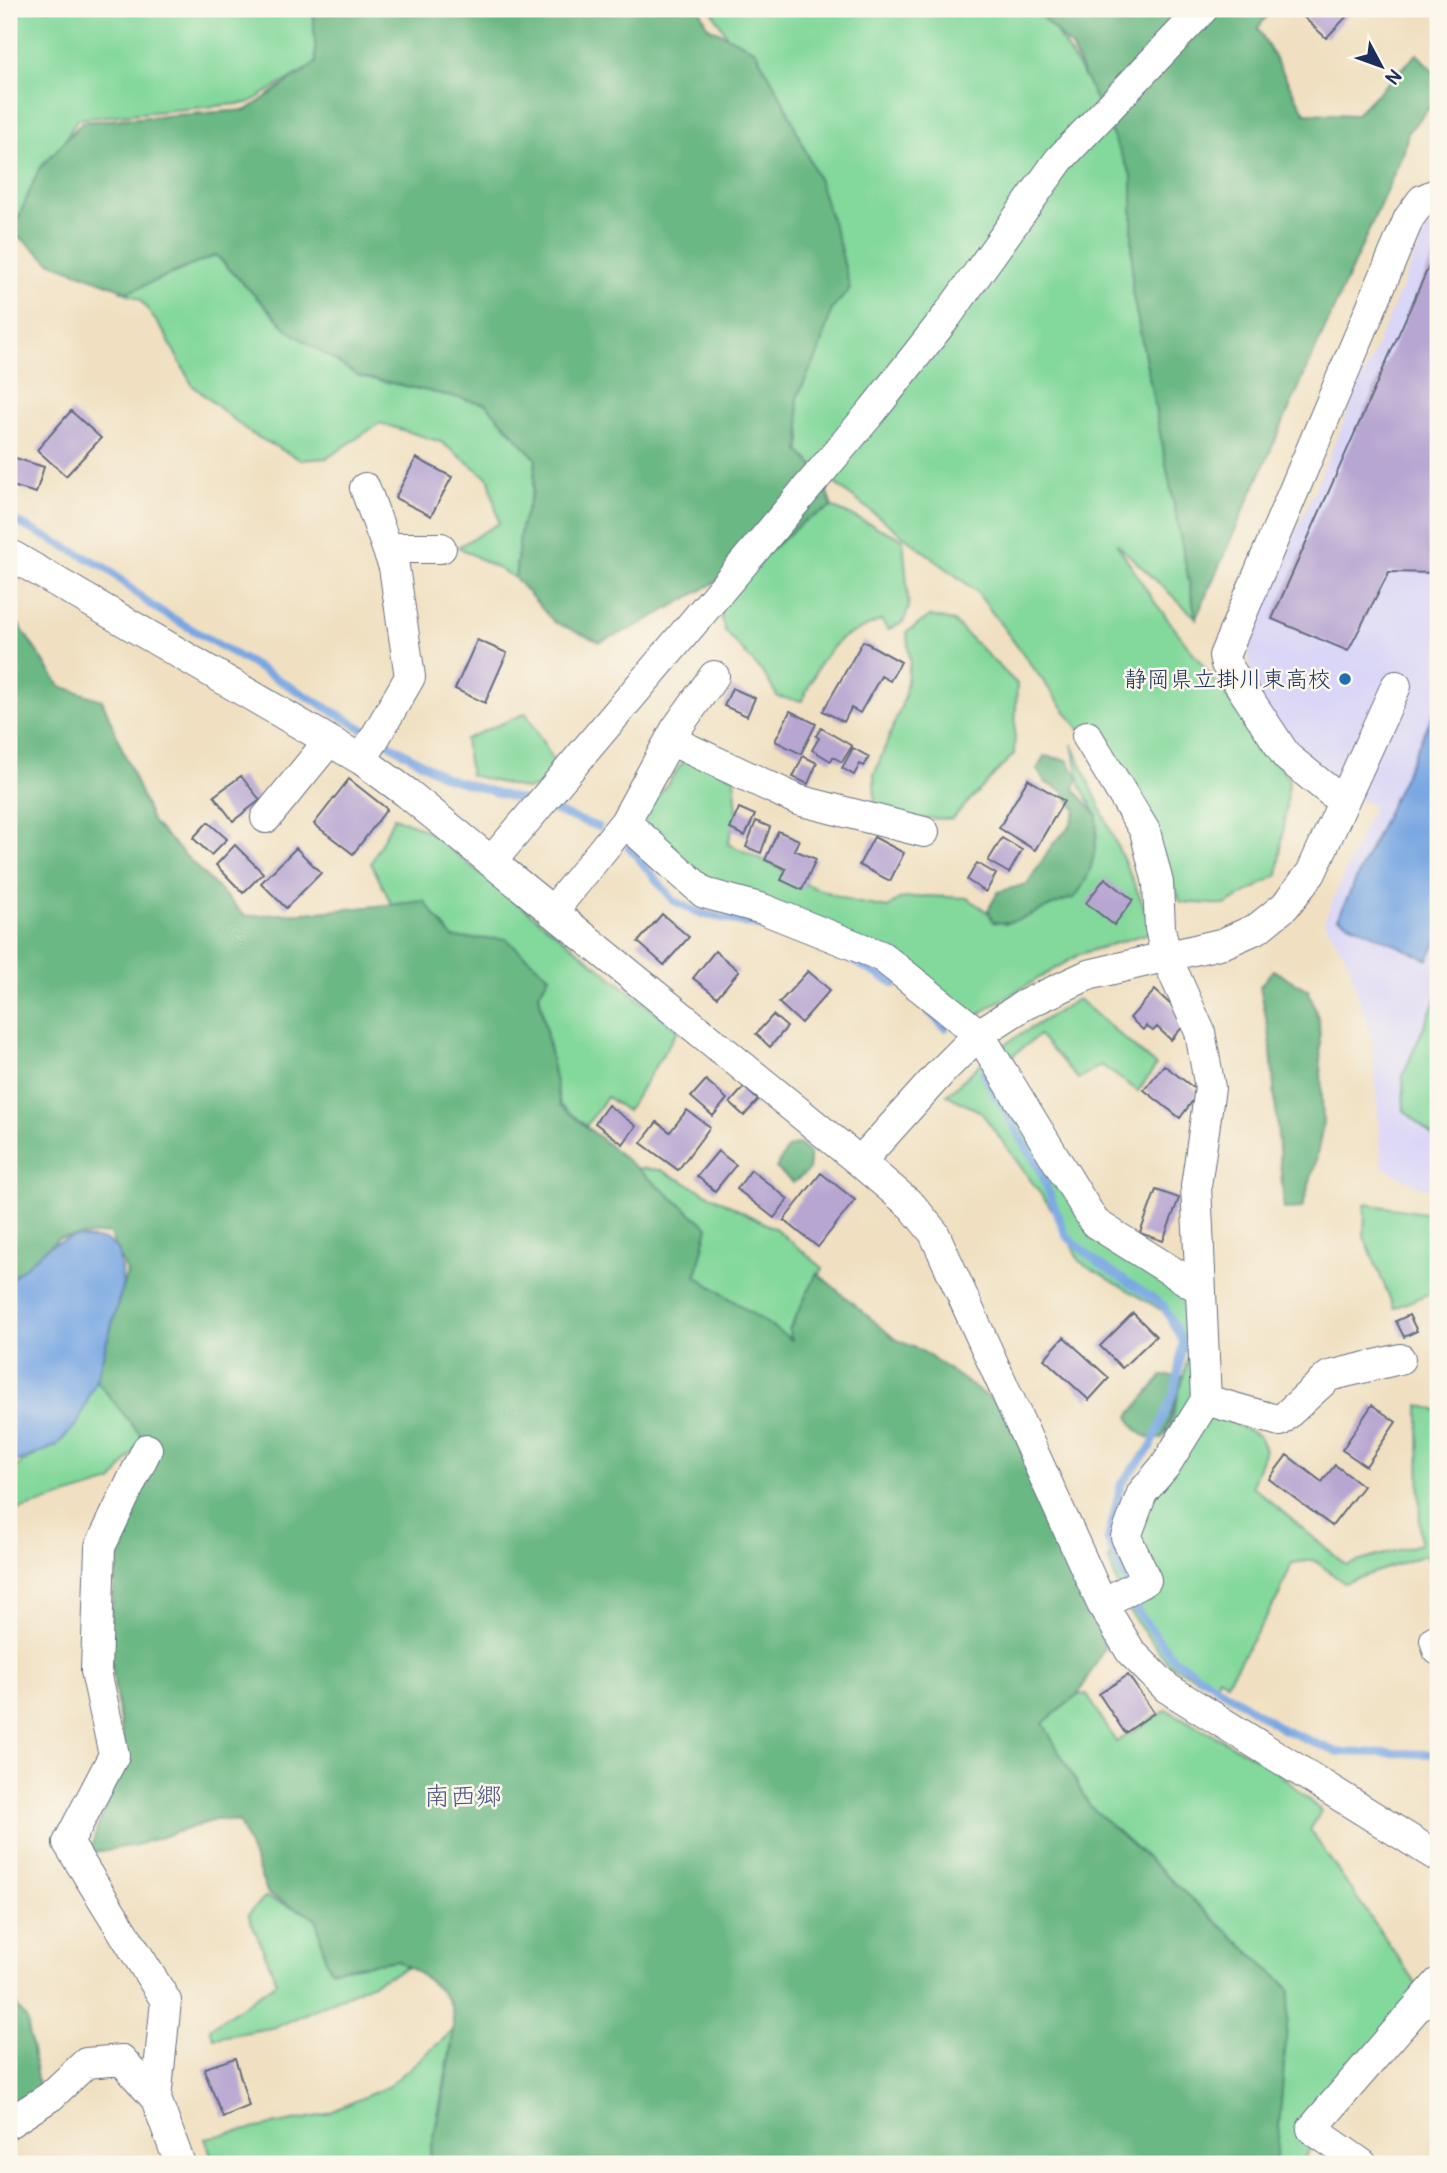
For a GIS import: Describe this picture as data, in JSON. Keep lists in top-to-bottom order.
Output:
{
  "districts": ["南西郷"],
  "places": ["静岡県立掛川東高校"],
  "north": "bottom right"
}
